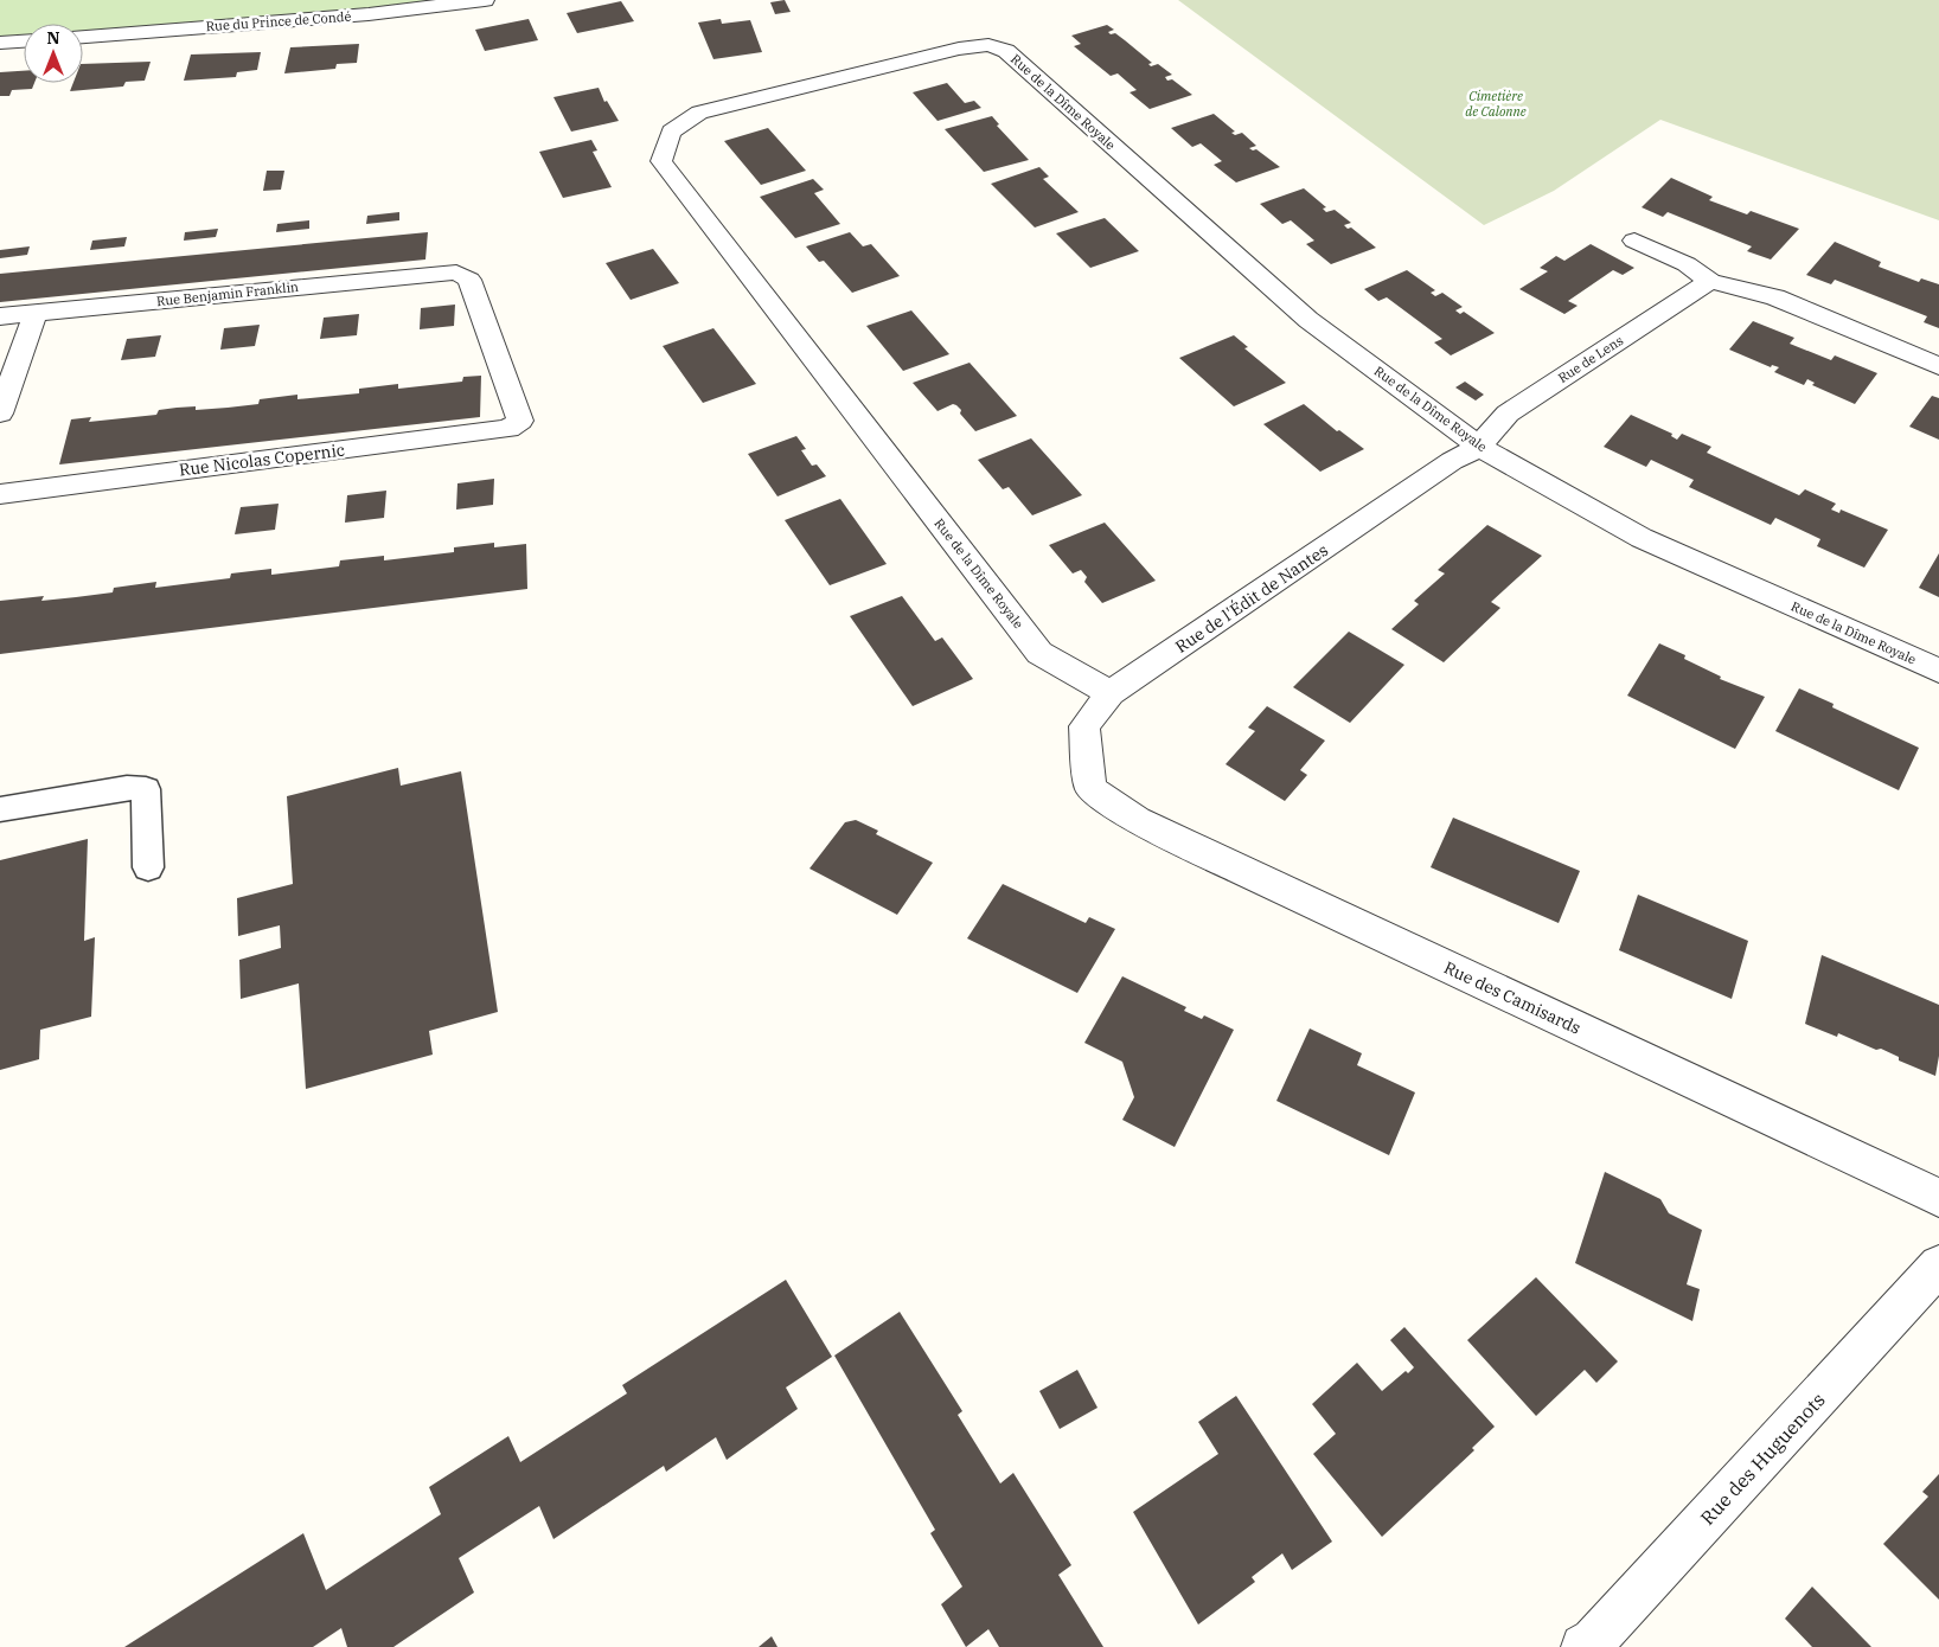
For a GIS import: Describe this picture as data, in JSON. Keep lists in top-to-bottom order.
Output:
{
  "streets": {
    "street": [
      "Rue du Prince de Condé",
      "Rue de la Dîme Royale",
      "Rue Benjamin Franklin",
      "Rue de Lens",
      "Rue Nicolas Copernic",
      "Rue de l'Édit de Nantes",
      "Rue des Camisards",
      "Rue des Huguenots"
    ]
  },
  "crossings": [
    ["Rue de la Dîme Royale", "Rue de Lens"],
    ["Rue de la Dîme Royale", "Rue de l'Édit de Nantes"],
    ["Rue Benjamin Franklin", "Rue Nicolas Copernic"],
    ["Rue de Lens", "Rue de l'Édit de Nantes"],
    ["Rue de l'Édit de Nantes", "Rue des Camisards"]
  ],
  "parks": ["Cimetière de Calonne"],
  "north": "top"
}
